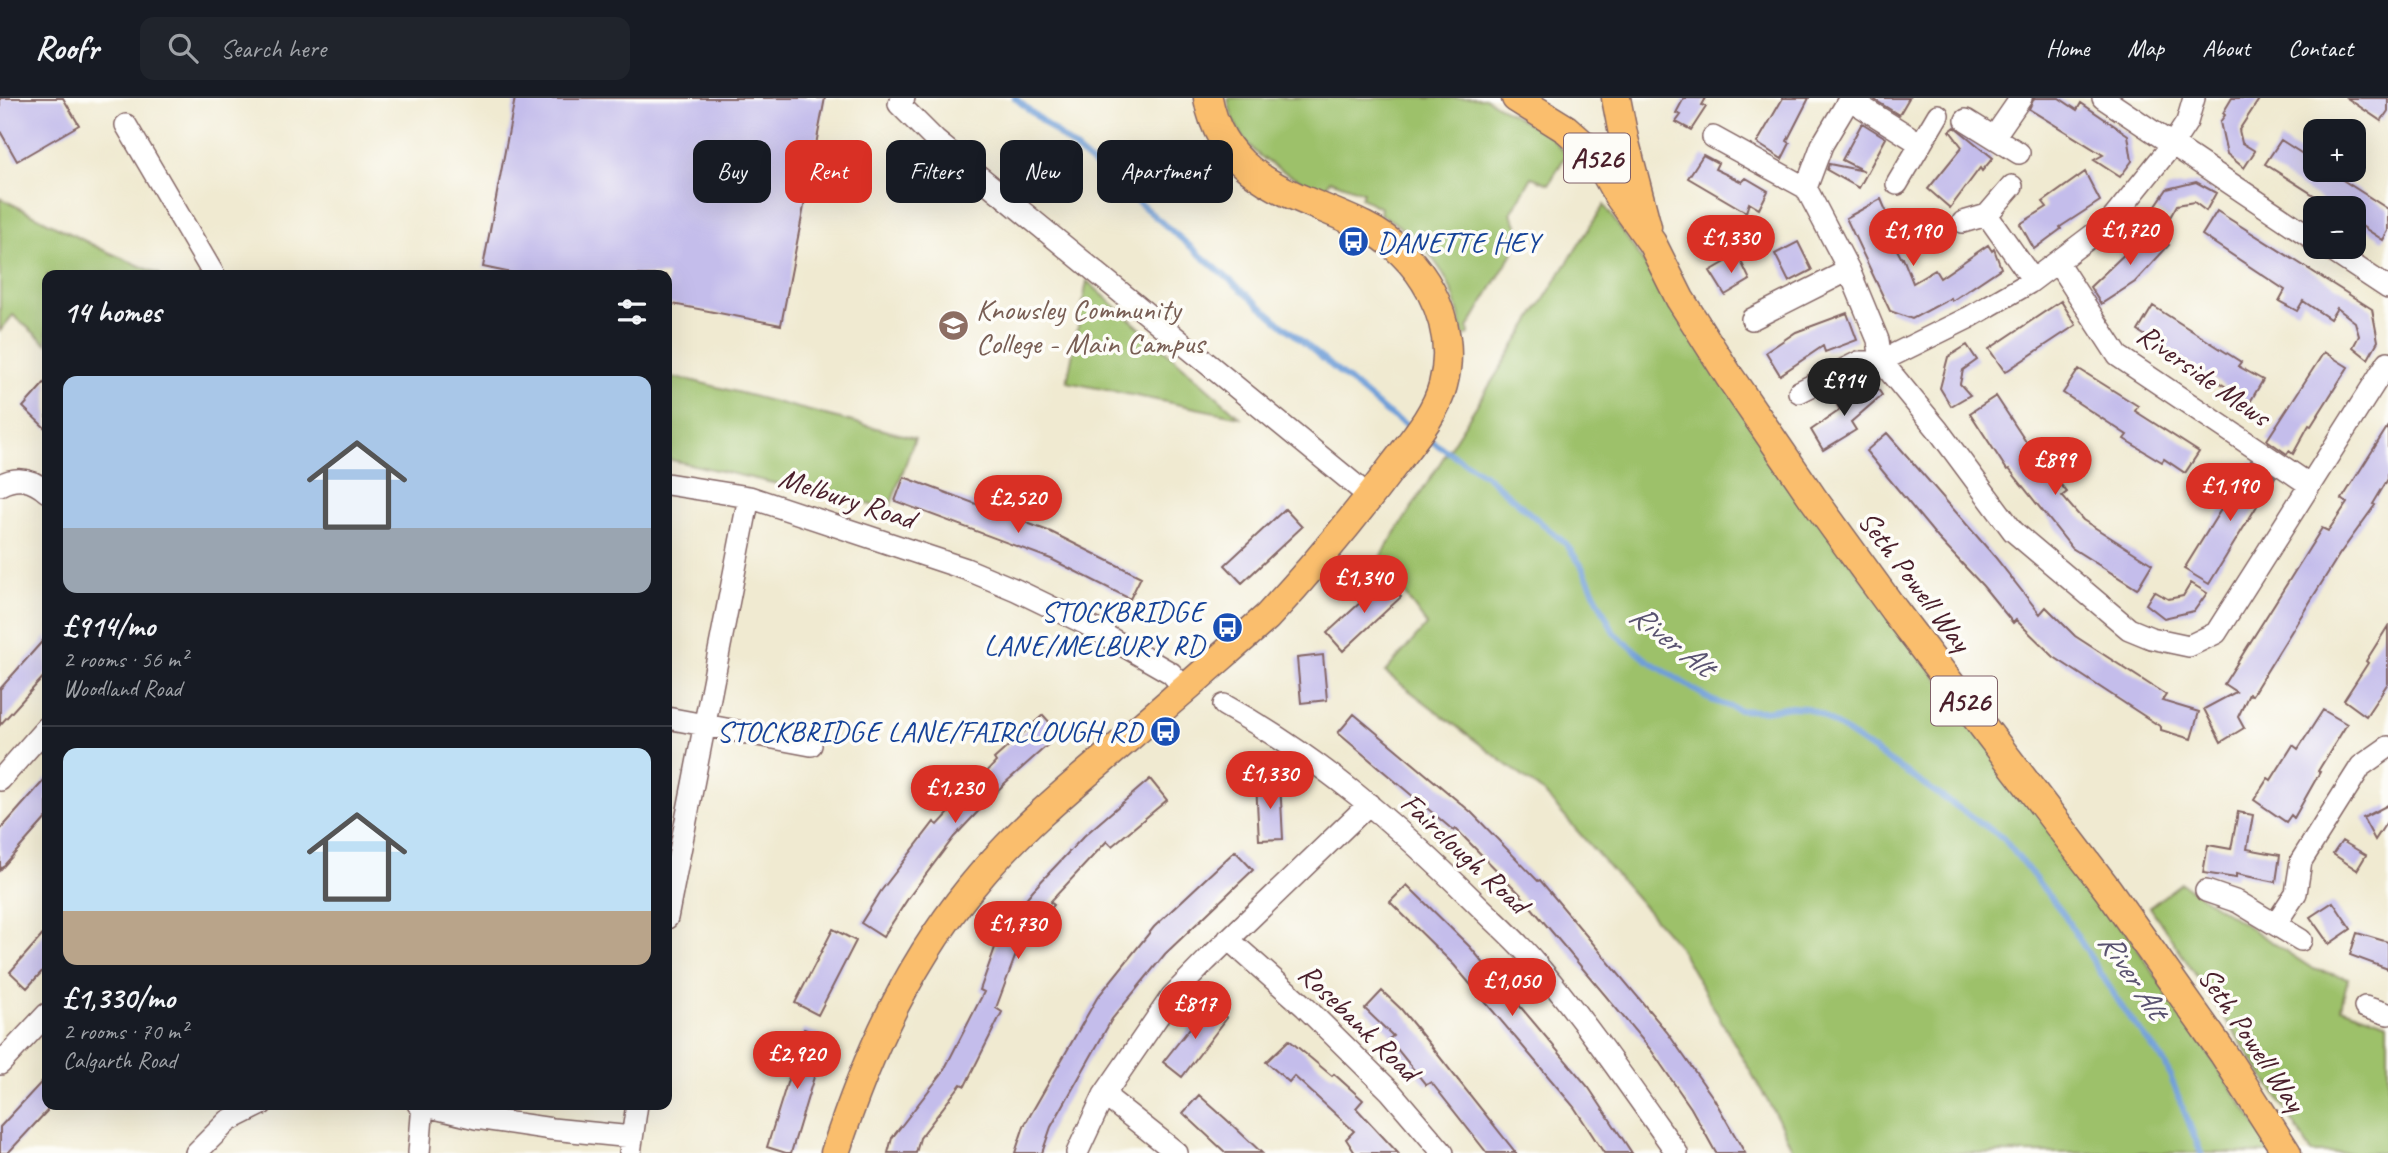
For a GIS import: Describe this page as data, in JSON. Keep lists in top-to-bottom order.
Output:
{
  "streets": {
    "main road": ["A526", "Seth Powell Way"],
    "street": [
      "Riverside Mews",
      "Melbury Road",
      "Fairclough Road",
      "Rosebank Road"
    ]
  },
  "water": ["River Alt"],
  "places": {
    "bus stop": ["DANETTE HEY", "STOCKBRIDGE LANE/MELBURY RD", "STOCKBRIDGE LANE/FAIRCLOUGH RD"],
    "school or university": ["Knowsley Community College - Main Campus"]
  },
  "page": {
    "header": "Roofr",
    "search": "Search here",
    "nav": [
      "Home",
      "Map",
      "About",
      "Contact"
    ],
    "map_buttons": ["+", "−"],
    "chip": [
      "Buy",
      "Rent",
      "Filters",
      "New",
      "Apartment"
    ],
    "price": [
      "£1,720",
      "£1,190",
      "£1,330",
      "£914",
      "£899",
      "£1,190",
      "£2,520",
      "£1,340",
      "£1,330",
      "£1,230",
      "£1,730",
      "£1,050",
      "£817",
      "£2,920"
    ],
    "heading": "14 homes",
    "list": [
      {
        "name": "£914/mo",
        "note": "2 rooms · 56 m² · Woodland Road"
      },
      {
        "name": "£1,330/mo",
        "note": "2 rooms · 70 m² · Calgarth Road"
      }
    ]
  }
}
